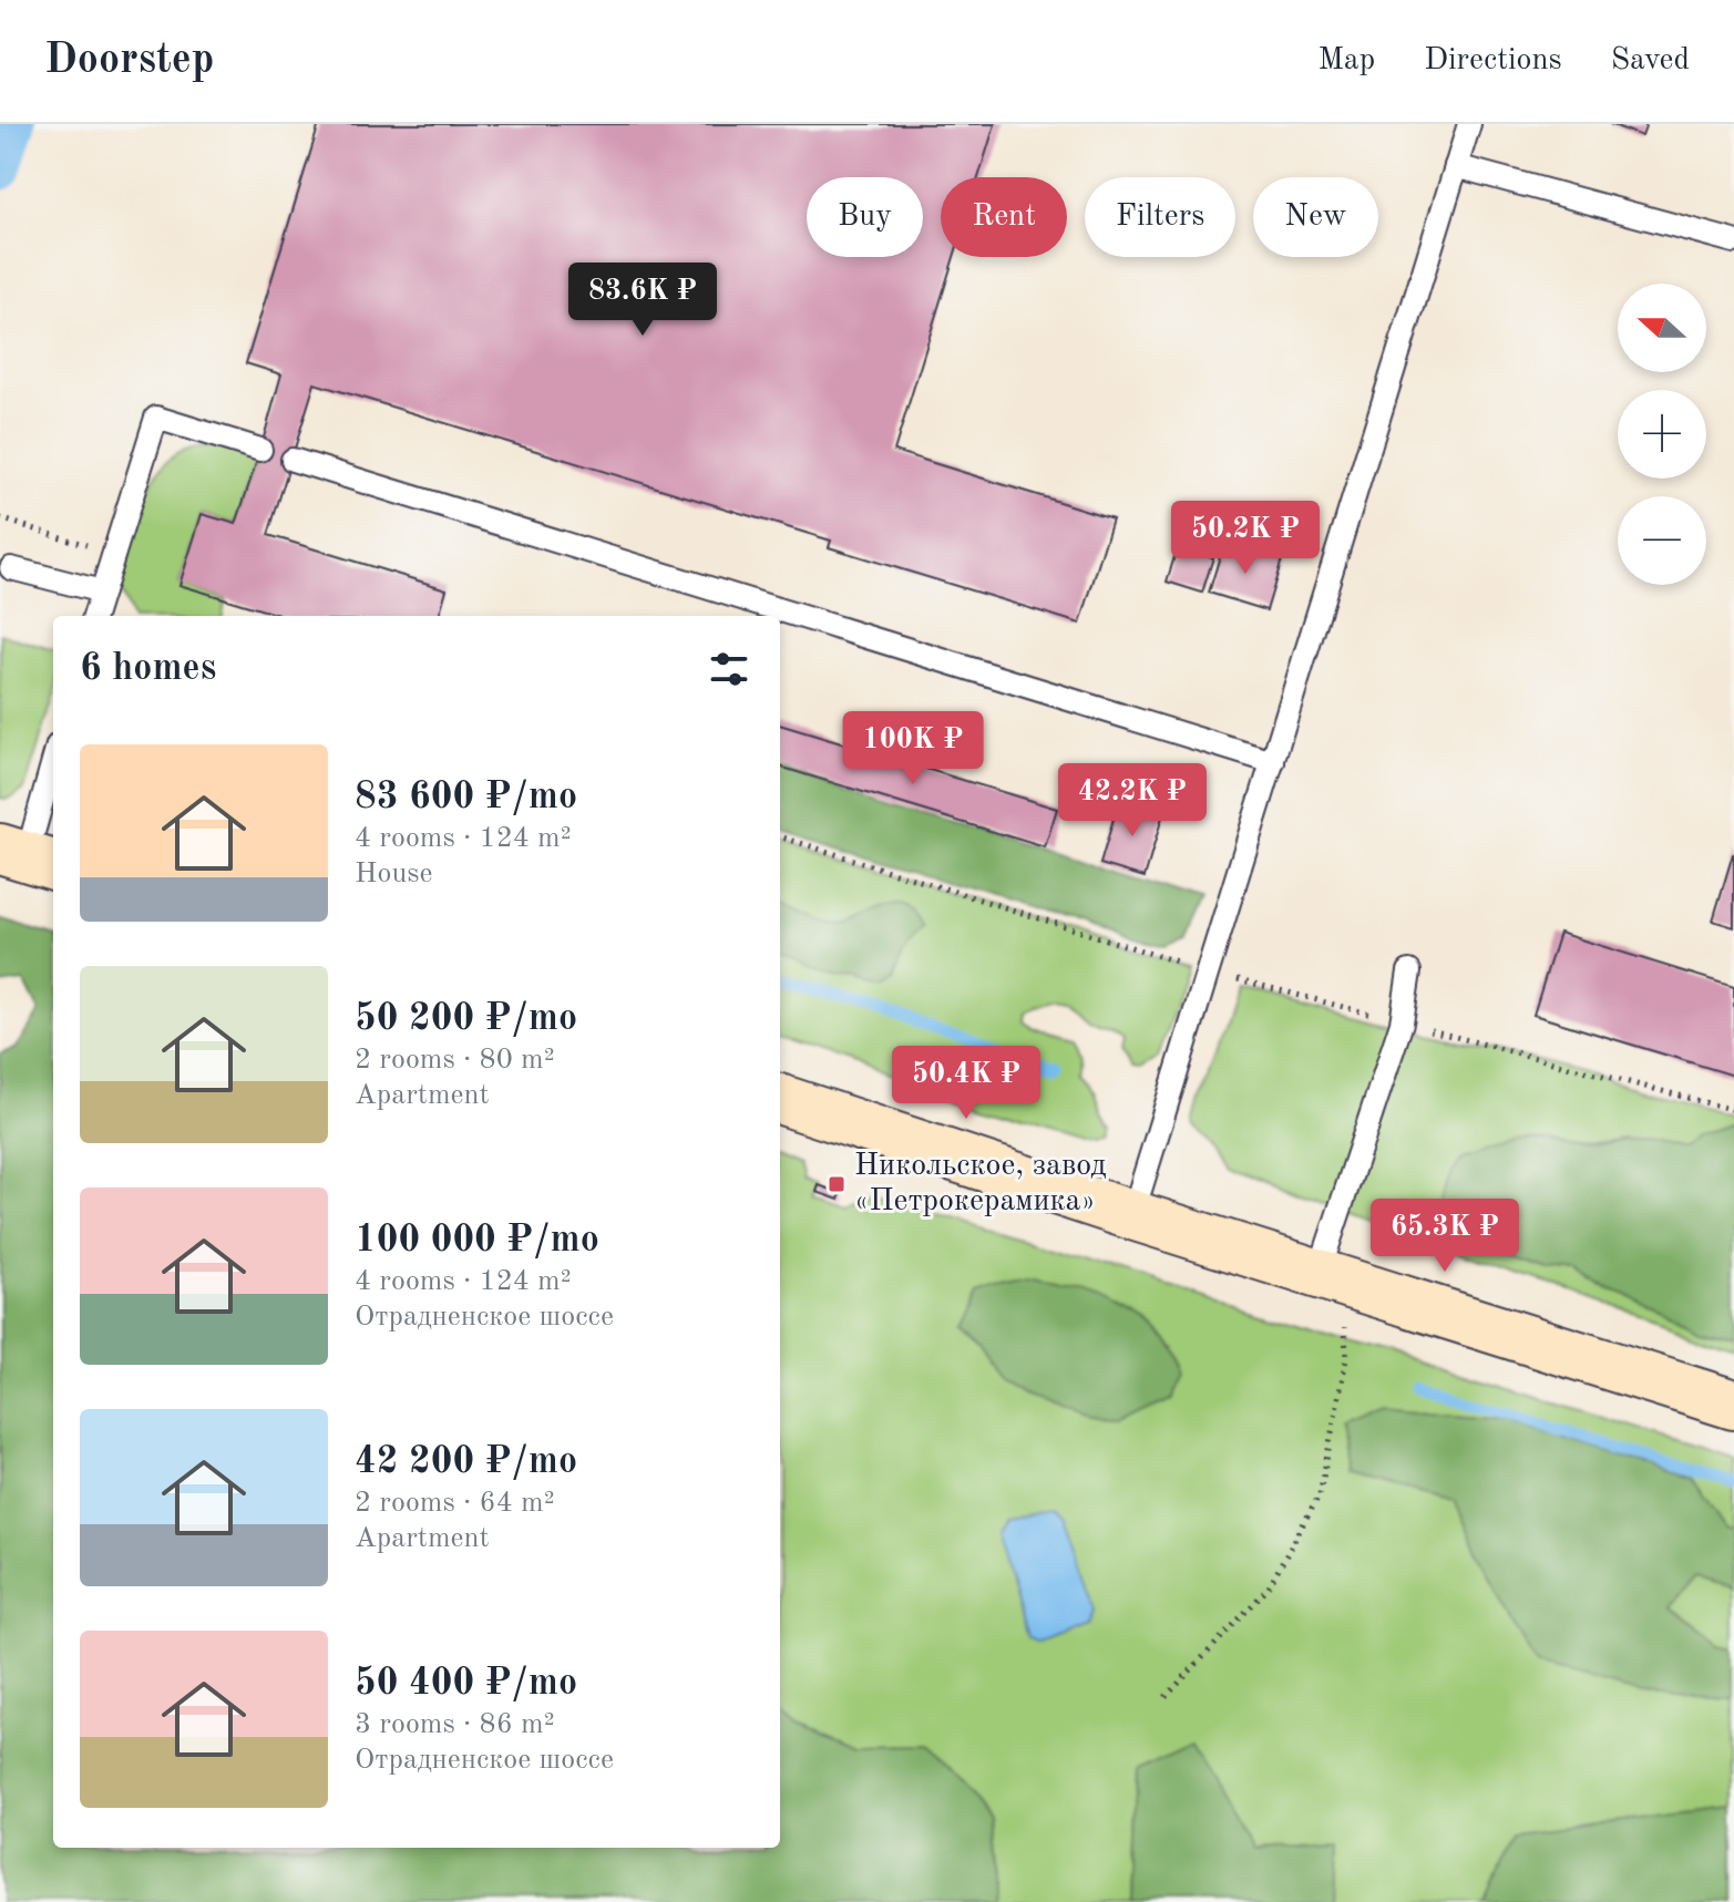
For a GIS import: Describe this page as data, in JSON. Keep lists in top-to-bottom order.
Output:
{
  "places": {
    "transit": ["Никольское, завод «Петрокерамика»"]
  },
  "north": "left",
  "page": {
    "header": "Doorstep",
    "nav": ["Map", "Directions", "Saved"],
    "chip": [
      "Buy",
      "Rent",
      "Filters",
      "New"
    ],
    "price": [
      "83.6K ₽",
      "50.2K ₽",
      "100K ₽",
      "42.2K ₽",
      "50.4K ₽",
      "65.3K ₽"
    ],
    "map_buttons": ["+", "−"],
    "heading": "6 homes",
    "list": [
      {
        "name": "83 600 ₽/mo",
        "note": "4 rooms · 124 m² · House"
      },
      {
        "name": "50 200 ₽/mo",
        "note": "2 rooms · 80 m² · Apartment"
      },
      {
        "name": "100 000 ₽/mo",
        "note": "4 rooms · 124 m² · Отрадненское шоссе"
      },
      {
        "name": "42 200 ₽/mo",
        "note": "2 rooms · 64 m² · Apartment"
      },
      {
        "name": "50 400 ₽/mo",
        "note": "3 rooms · 86 m² · Отрадненское шоссе"
      }
    ]
  }
}
